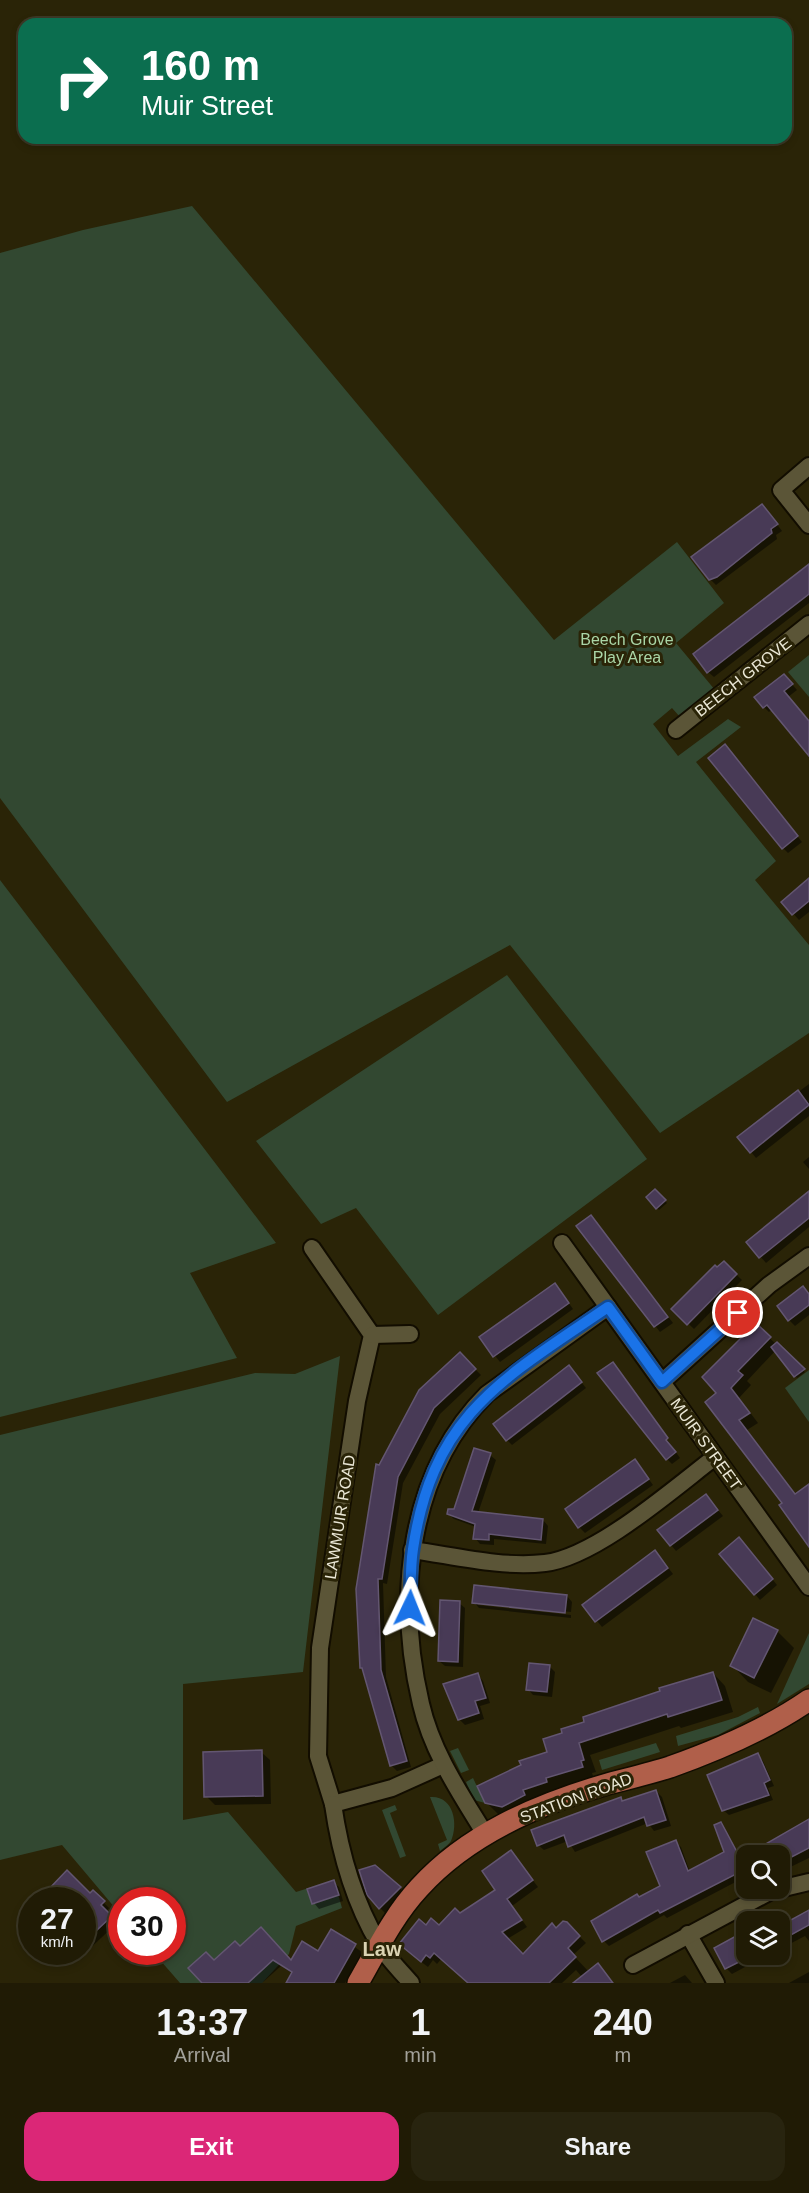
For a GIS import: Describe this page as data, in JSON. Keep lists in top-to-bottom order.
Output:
{
  "streets": {
    "main road": ["STATION ROAD"],
    "street": ["BEECH GROVE", "MUIR STREET", "LAWMUIR ROAD"]
  },
  "crossings": [
    ["LAWMUIR ROAD", "STATION ROAD"]
  ],
  "districts": ["Law"],
  "parks": ["Beech Grove Play Area"],
  "page": {
    "turn": ["160 m", "Muir Street"],
    "speed": "27 km/h",
    "limit": "30",
    "eta": [
      "13:37",
      "Arrival",
      "1",
      "min",
      "240",
      "m"
    ],
    "buttons": ["Exit", "Share"]
  }
}
